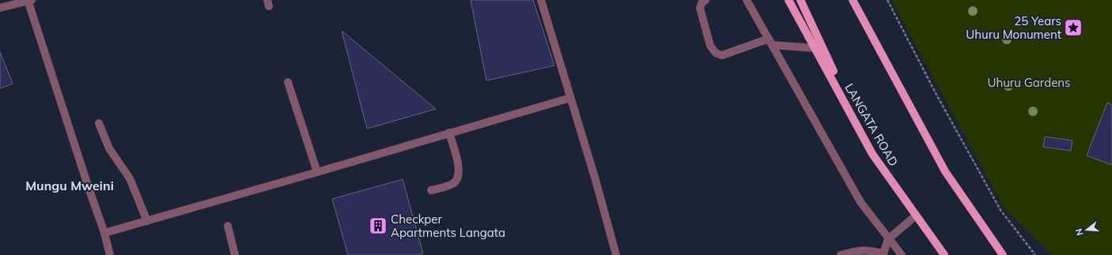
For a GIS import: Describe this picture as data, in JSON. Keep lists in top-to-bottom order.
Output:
{
  "streets": {
    "main road": ["LANGATA ROAD"]
  },
  "districts": ["Mungu Mweini"],
  "parks": ["Uhuru Gardens"],
  "places": {
    "place": ["25 Years Uhuru Monument"],
    "building": ["Checkper Apartments Langata"]
  },
  "north": "left"
}
